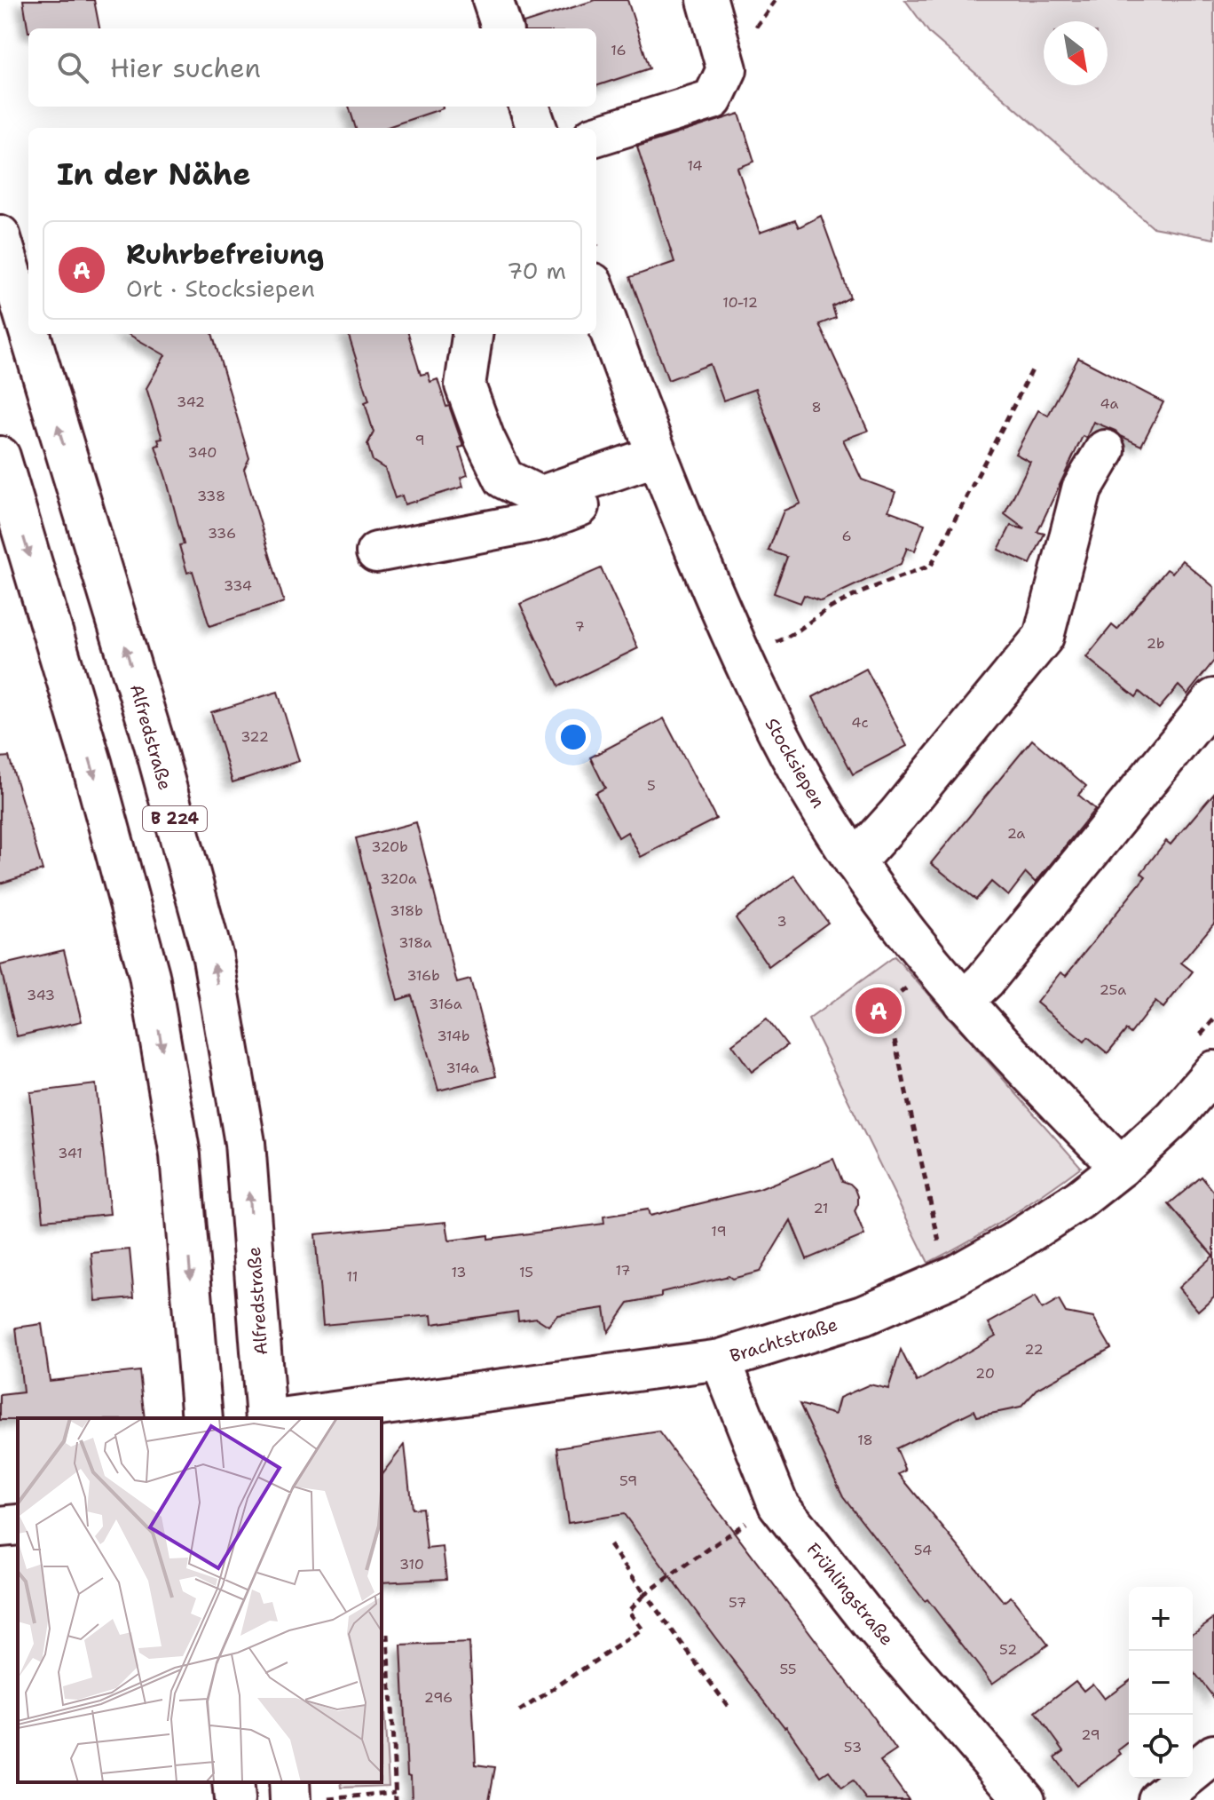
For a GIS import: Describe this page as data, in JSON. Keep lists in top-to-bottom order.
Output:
{
  "streets": {
    "street": [
      "Alfredstraße",
      "Stocksiepen",
      "B 224",
      "Brachtstraße",
      "Frühlingstraße"
    ]
  },
  "crossings": [
    ["Stocksiepen", "Brachtstraße"],
    ["Brachtstraße", "Frühlingstraße"]
  ],
  "house_numbers": [
    "16",
    "14",
    "10-12",
    "342",
    "4a",
    "8",
    "9",
    "340",
    "338",
    "336",
    "6",
    "334",
    "7",
    "2b",
    "4c",
    "322",
    "5",
    "2a",
    "320b",
    "320a",
    "318b",
    "3",
    "318a",
    "316b",
    "25a",
    "343",
    "316a",
    "314b",
    "314a",
    "341",
    "21",
    "19",
    "17",
    "13",
    "15",
    "11",
    "22",
    "20",
    "18",
    "59",
    "54",
    "310",
    "57",
    "52",
    "55",
    "296",
    "29",
    "53"
  ],
  "north": "bottom right",
  "page": {
    "search": "Hier suchen",
    "heading": "In der Nähe",
    "list": [
      {
        "mark": "A",
        "name": "Ruhrbefreiung",
        "note": "Ort · Stocksiepen",
        "value": "70 m"
      }
    ],
    "pins": "A",
    "map_buttons": ["+", "−"]
  }
}
